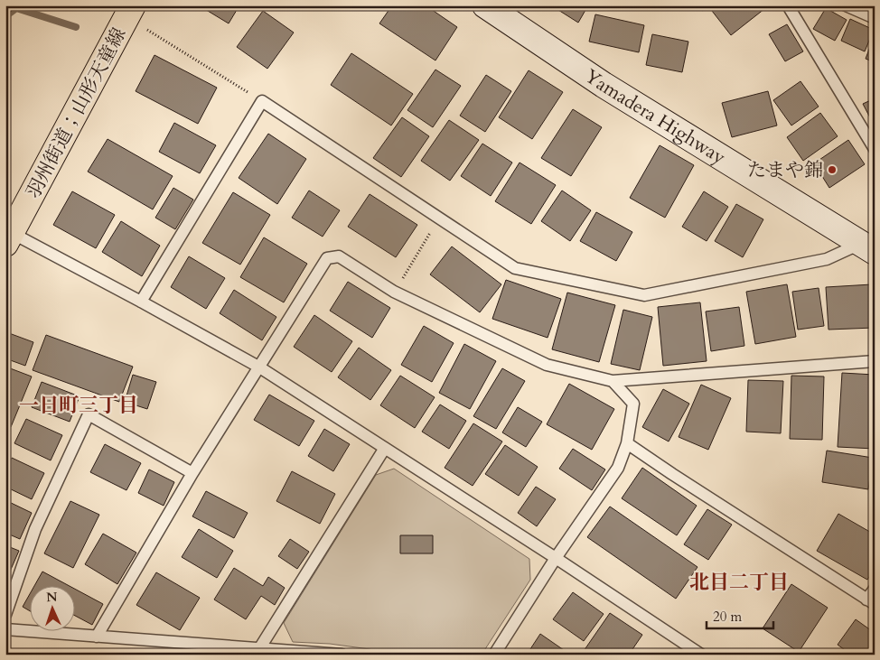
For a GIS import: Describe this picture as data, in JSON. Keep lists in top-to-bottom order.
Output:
{
  "streets": {
    "main road": ["羽州街道；山形天童線", "Yamadera Highway"]
  },
  "districts": ["一日町三丁目", "北目二丁目"],
  "places": ["たまや錦"],
  "scale_bar": "20 m",
  "north": "top"
}
